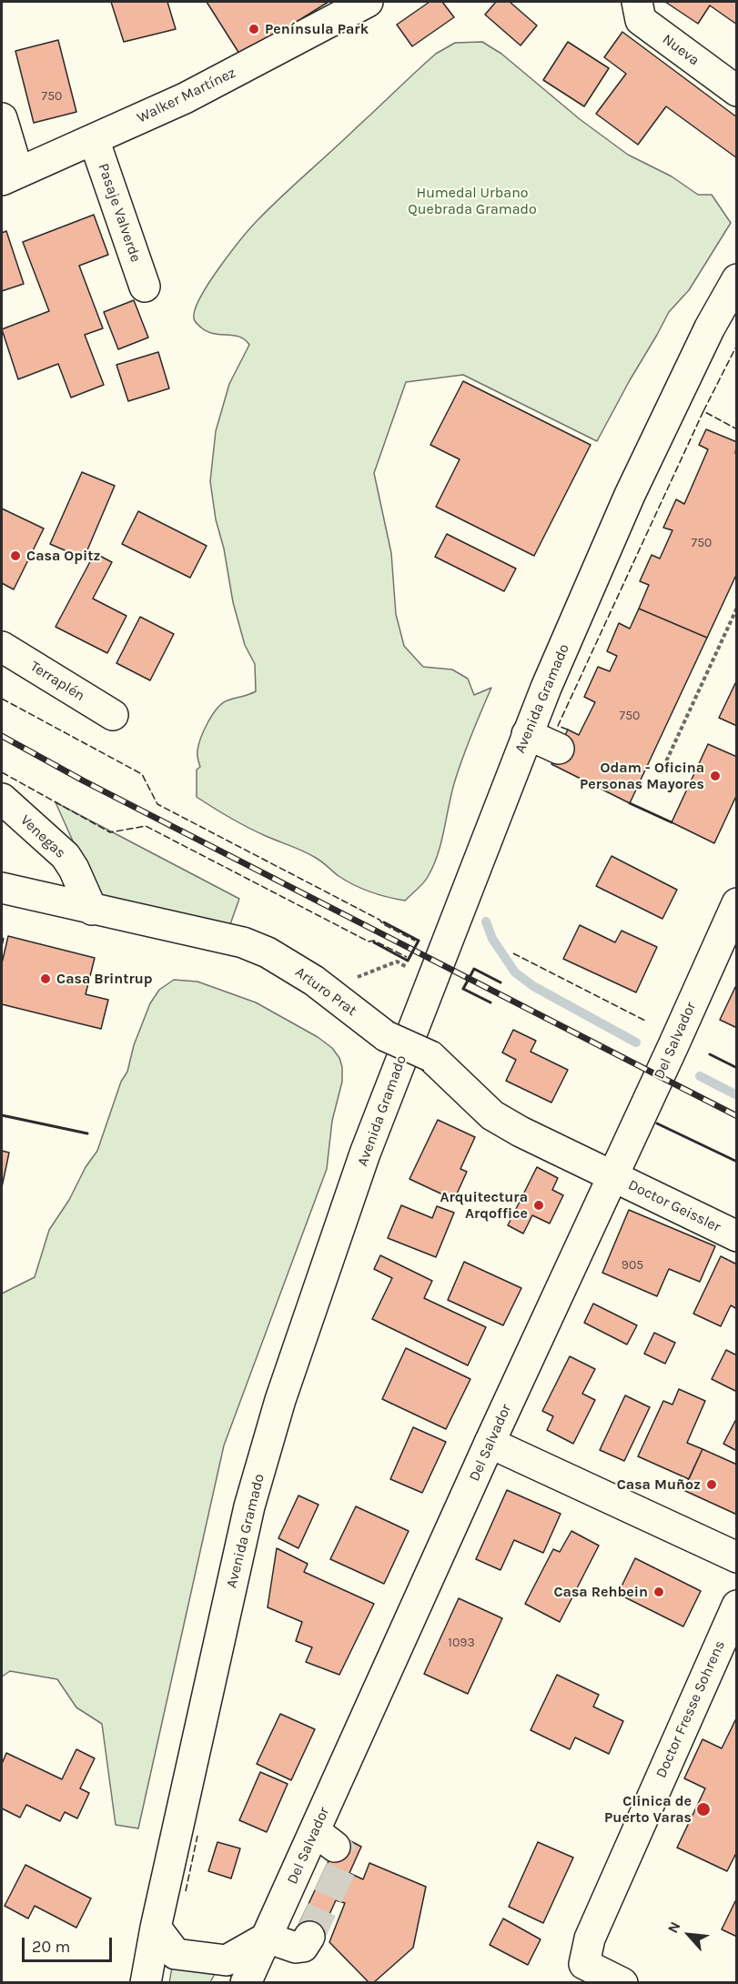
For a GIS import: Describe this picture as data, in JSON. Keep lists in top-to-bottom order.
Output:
{
  "streets": {
    "main road": [
      "Nueva",
      "Walker Martínez",
      "Pasaje Valverde",
      "Terraplén",
      "Avenida Gramado",
      "Venegas",
      "Arturo Prat",
      "Del Salvador",
      "Doctor Geissler",
      "Doctor Fresse Sohrens"
    ]
  },
  "crossings": [
    ["Walker Martínez", "Pasaje Valverde"],
    ["Venegas", "Arturo Prat"],
    ["Arturo Prat", "Del Salvador"],
    ["Arturo Prat", "Doctor Geissler"],
    ["Del Salvador", "Doctor Geissler"]
  ],
  "parks": ["Humedal Urbano Quebrada Gramado"],
  "places": [
    "Península Park",
    "Casa Opitz",
    "Odam - Oficina Personas Mayores",
    "Casa Brintrup",
    "Arquitectura Arqoffice",
    "Casa Muñoz",
    "Casa Rehbein",
    "Clinica de Puerto Varas"
  ],
  "house_numbers": [
    "750",
    "750",
    "750",
    "905",
    "1093"
  ],
  "scale_bar": "20 m",
  "north": "top left"
}
